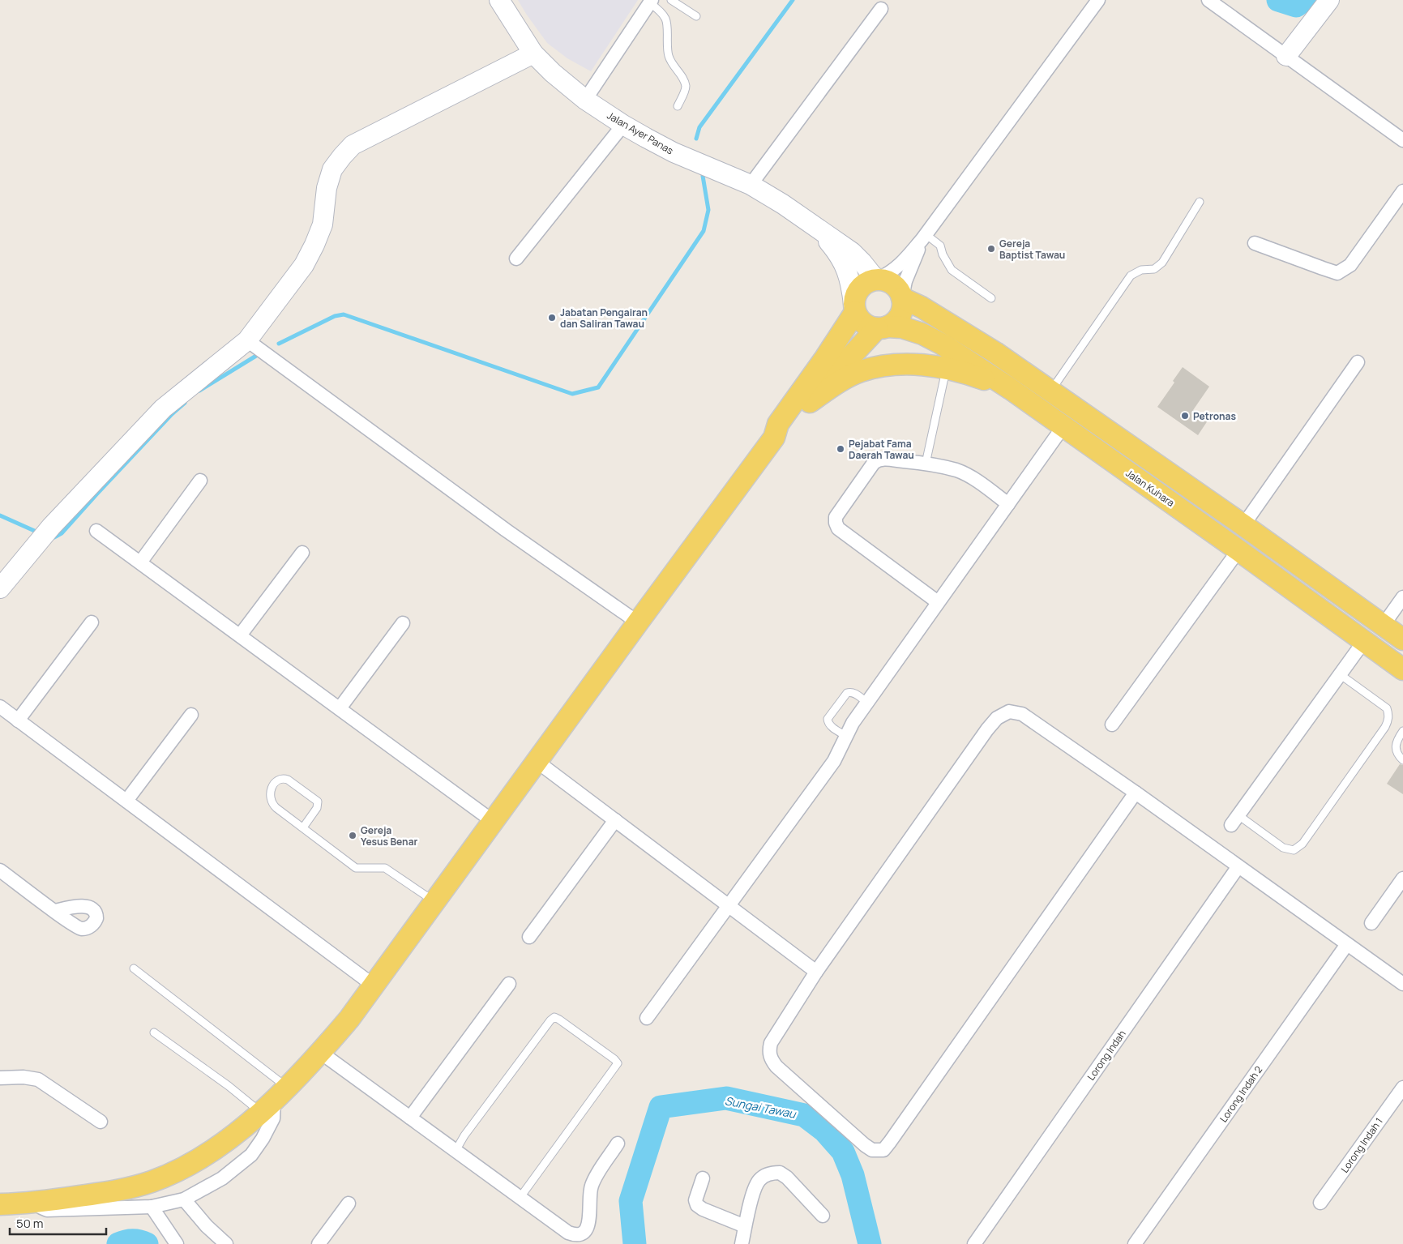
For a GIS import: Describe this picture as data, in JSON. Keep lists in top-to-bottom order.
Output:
{
  "streets": {
    "main road": ["Jalan Kuhara"],
    "street": [
      "Jalan Ayer Panas",
      "Lorong Indah",
      "Lorong Indah 2",
      "Lorong Indah 1"
    ]
  },
  "crossings": [
    ["Jalan Ayer Panas", "Jalan Kuhara"]
  ],
  "water": ["Sungai Tawau"],
  "places": [
    "Gereja Baptist Tawau",
    "Jabatan Pengairan dan Saliran Tawau",
    "Petronas",
    "Pejabat Fama Daerah Tawau",
    "Gereja Yesus Benar"
  ],
  "scale_bar": "50 m"
}
